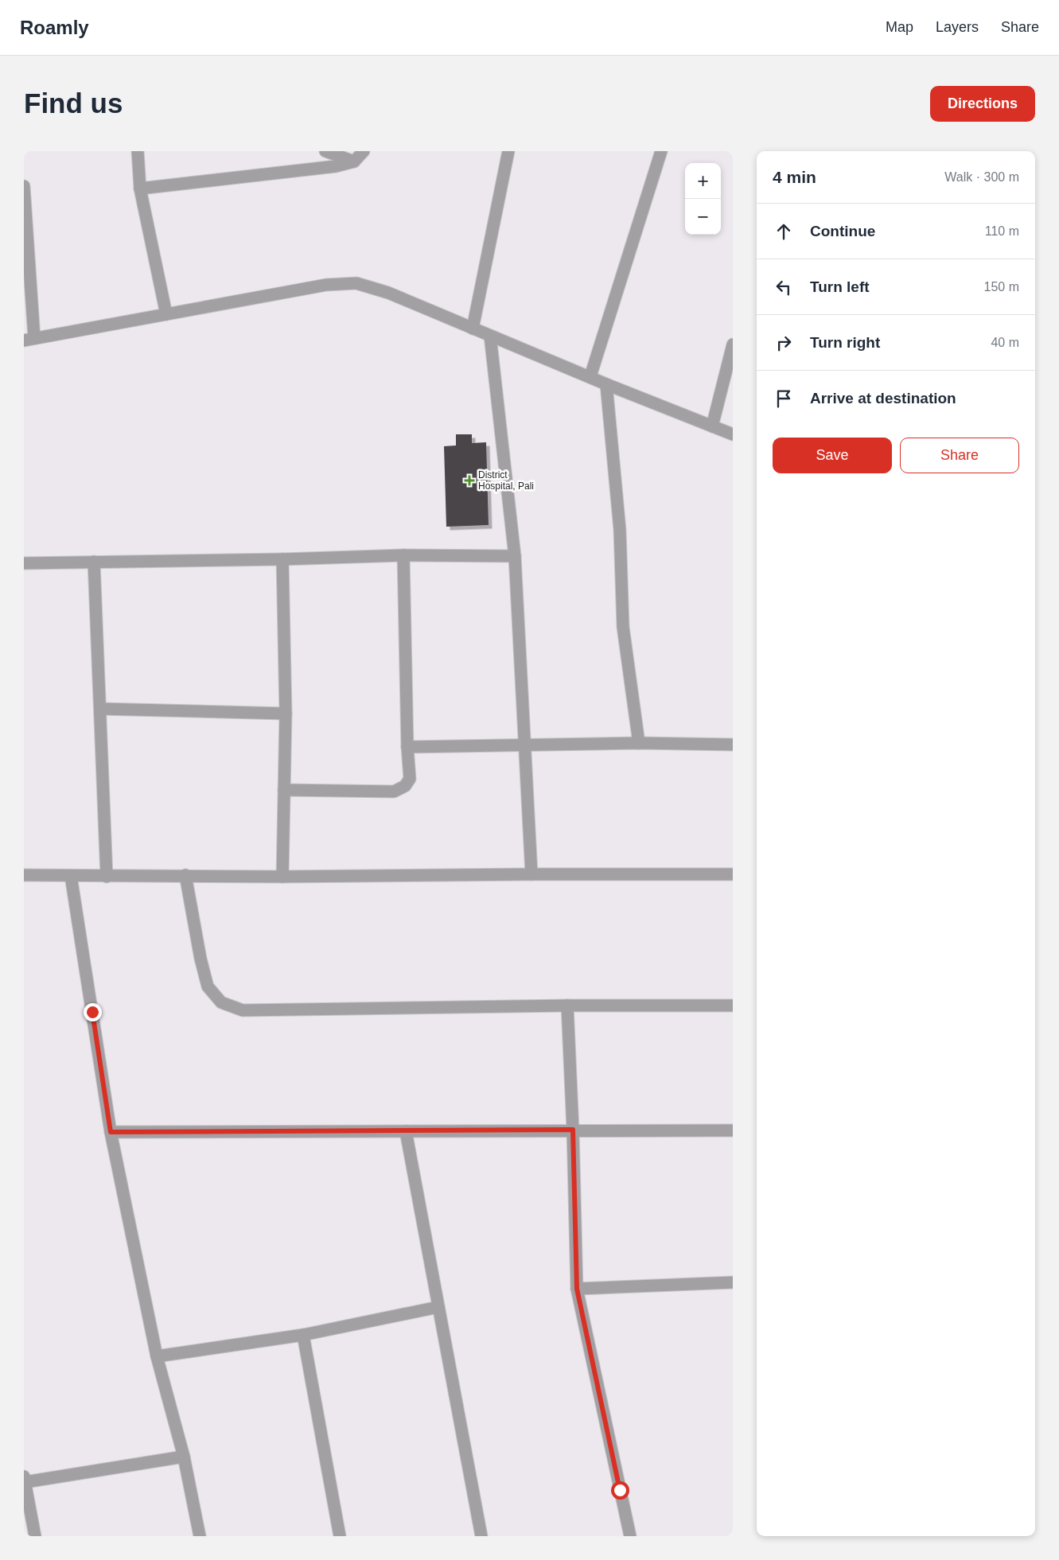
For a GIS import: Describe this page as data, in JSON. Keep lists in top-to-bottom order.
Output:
{
  "places": {
    "health": ["District Hospital, Pali"]
  },
  "page": {
    "header": "Roamly",
    "nav": ["Map", "Layers", "Share"],
    "buttons": [
      "Directions",
      ["Save", "Share"]
    ],
    "title": "Find us",
    "heading": ["4 min", "Walk · 300 m"],
    "map_buttons": ["+", "−"],
    "list": [
      ["Continue", "110 m"],
      ["Turn left", "150 m"],
      ["Turn right", "40 m"],
      "Arrive at destination"
    ]
  }
}
